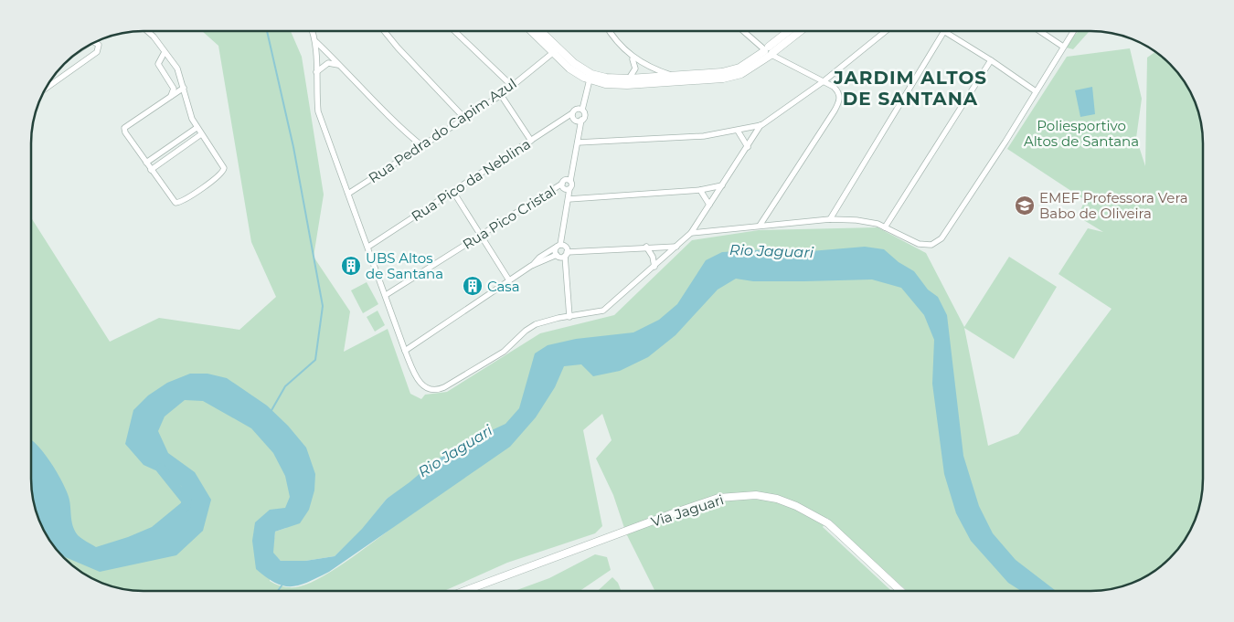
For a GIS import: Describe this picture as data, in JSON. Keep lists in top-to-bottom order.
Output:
{
  "streets": {
    "street": [
      "Rua Pedra do Capim Azul",
      "Rua Pico da Neblina",
      "Rua Pico Cristal",
      "Via Jaguari"
    ]
  },
  "districts": ["JARDIM ALTOS DE SANTANA"],
  "water": ["Rio Jaguari"],
  "parks": ["Poliesportivo Altos de Santana"],
  "places": {
    "school or university": ["EMEF Professora Vera Babo de Oliveira"],
    "building": ["UBS Altos de Santana", "Casa"]
  }
}
